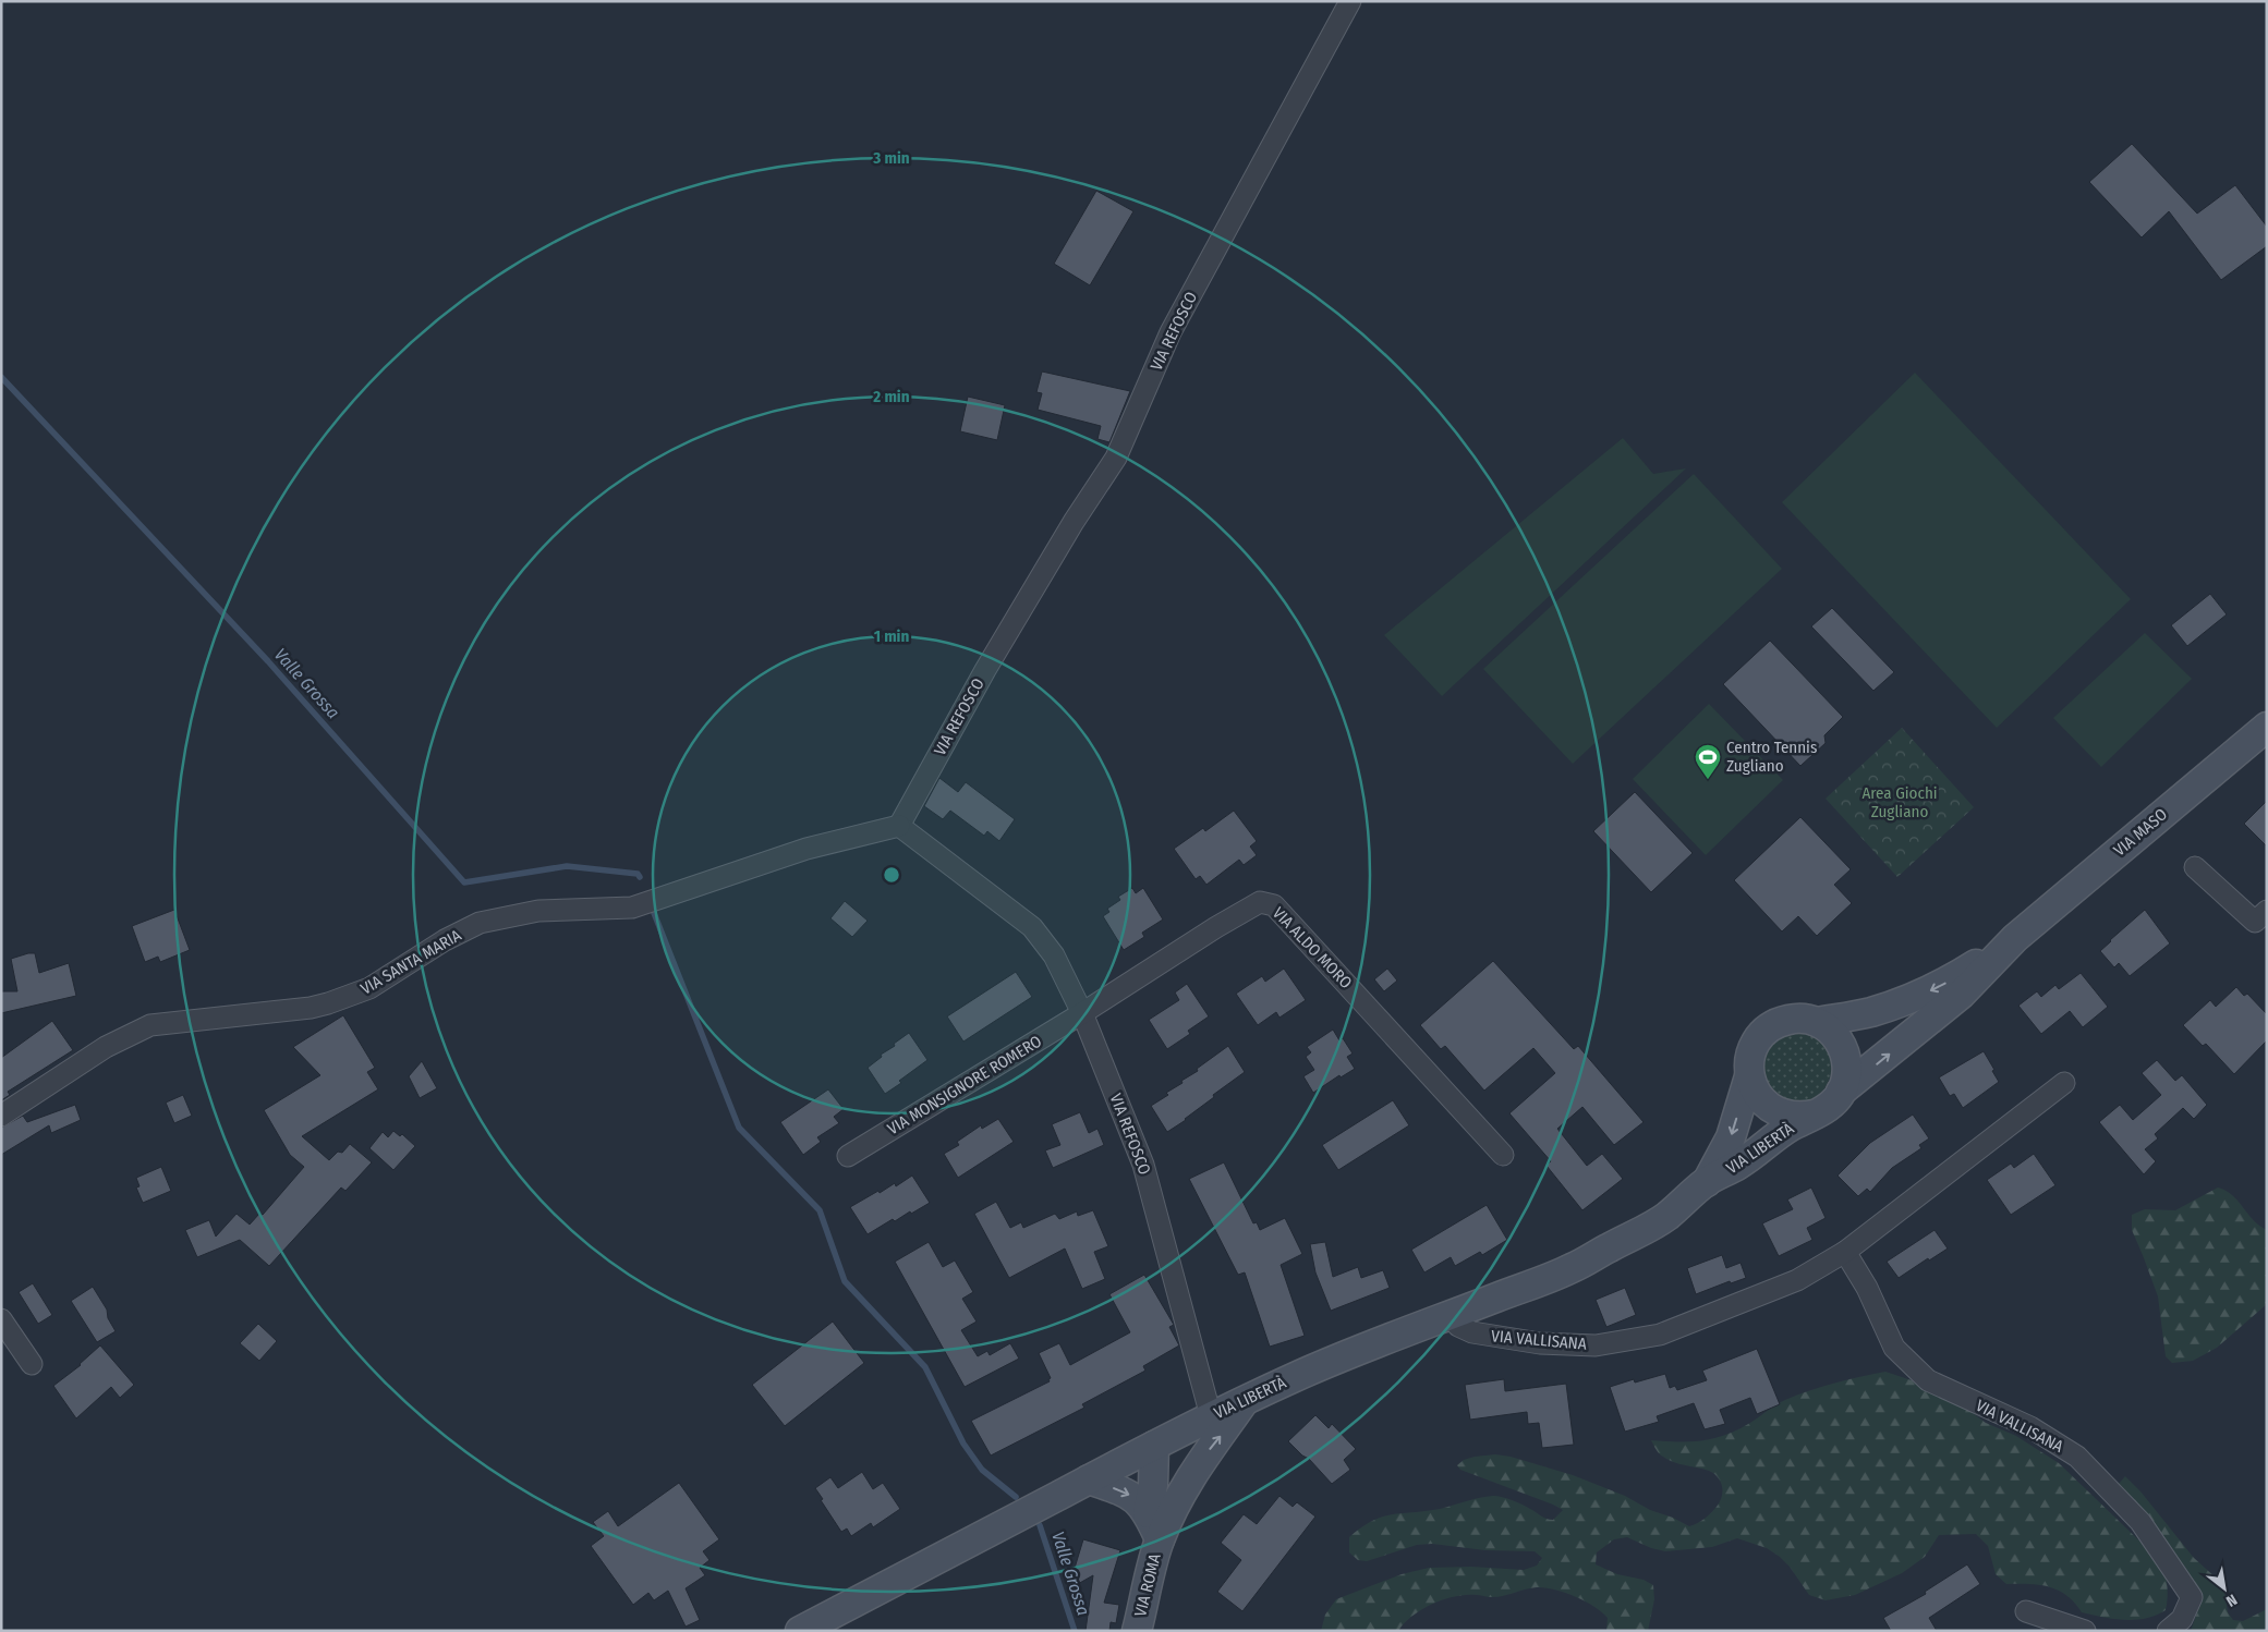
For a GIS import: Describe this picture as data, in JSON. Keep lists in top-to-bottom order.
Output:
{
  "streets": {
    "main road": ["VIA MASO", "VIA LIBERTÀ", "VIA ROMA"],
    "street": [
      "VIA REFOSCO",
      "VIA ALDO MORO",
      "VIA SANTA MARIA",
      "VIA MONSIGNORE ROMERO",
      "VIA VALLISANA"
    ]
  },
  "crossings": [
    ["VIA REFOSCO", "VIA ALDO MORO"],
    ["VIA REFOSCO", "VIA SANTA MARIA"],
    ["VIA REFOSCO", "VIA MONSIGNORE ROMERO"],
    ["VIA REFOSCO", "VIA LIBERTÀ"],
    ["VIA ALDO MORO", "VIA MONSIGNORE ROMERO"],
    ["VIA LIBERTÀ", "VIA VALLISANA"],
    ["VIA LIBERTÀ", "VIA ROMA"]
  ],
  "water": ["Valle Grossa"],
  "parks": ["Area Giochi Zugliano"],
  "places": {
    "sports": ["Centro Tennis Zugliano"]
  },
  "north": "bottom right",
  "rings": ["3 min", "2 min", "1 min"]
}
